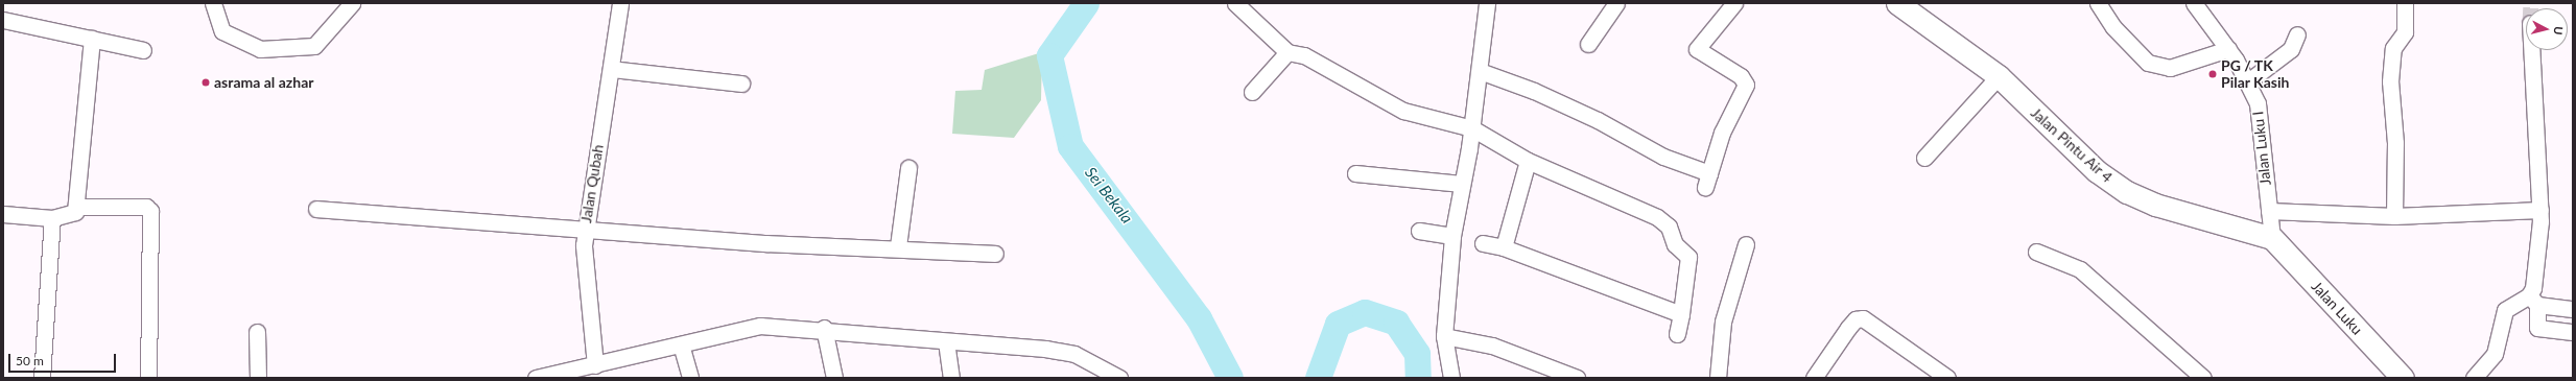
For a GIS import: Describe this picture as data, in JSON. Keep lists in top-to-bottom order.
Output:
{
  "streets": {
    "main road": ["Jalan Pintu Air 4", "Jalan Luku"],
    "street": ["Jalan Luku I", "Jalan Qubah"]
  },
  "crossings": [
    ["Jalan Pintu Air 4", "Jalan Luku I"],
    ["Jalan Pintu Air 4", "Jalan Luku"],
    ["Jalan Luku I", "Jalan Luku"]
  ],
  "water": ["Sei Bekala"],
  "places": ["PG / TK Pilar Kasih", "asrama al azhar"],
  "scale_bar": "50 m",
  "north": "right"
}
